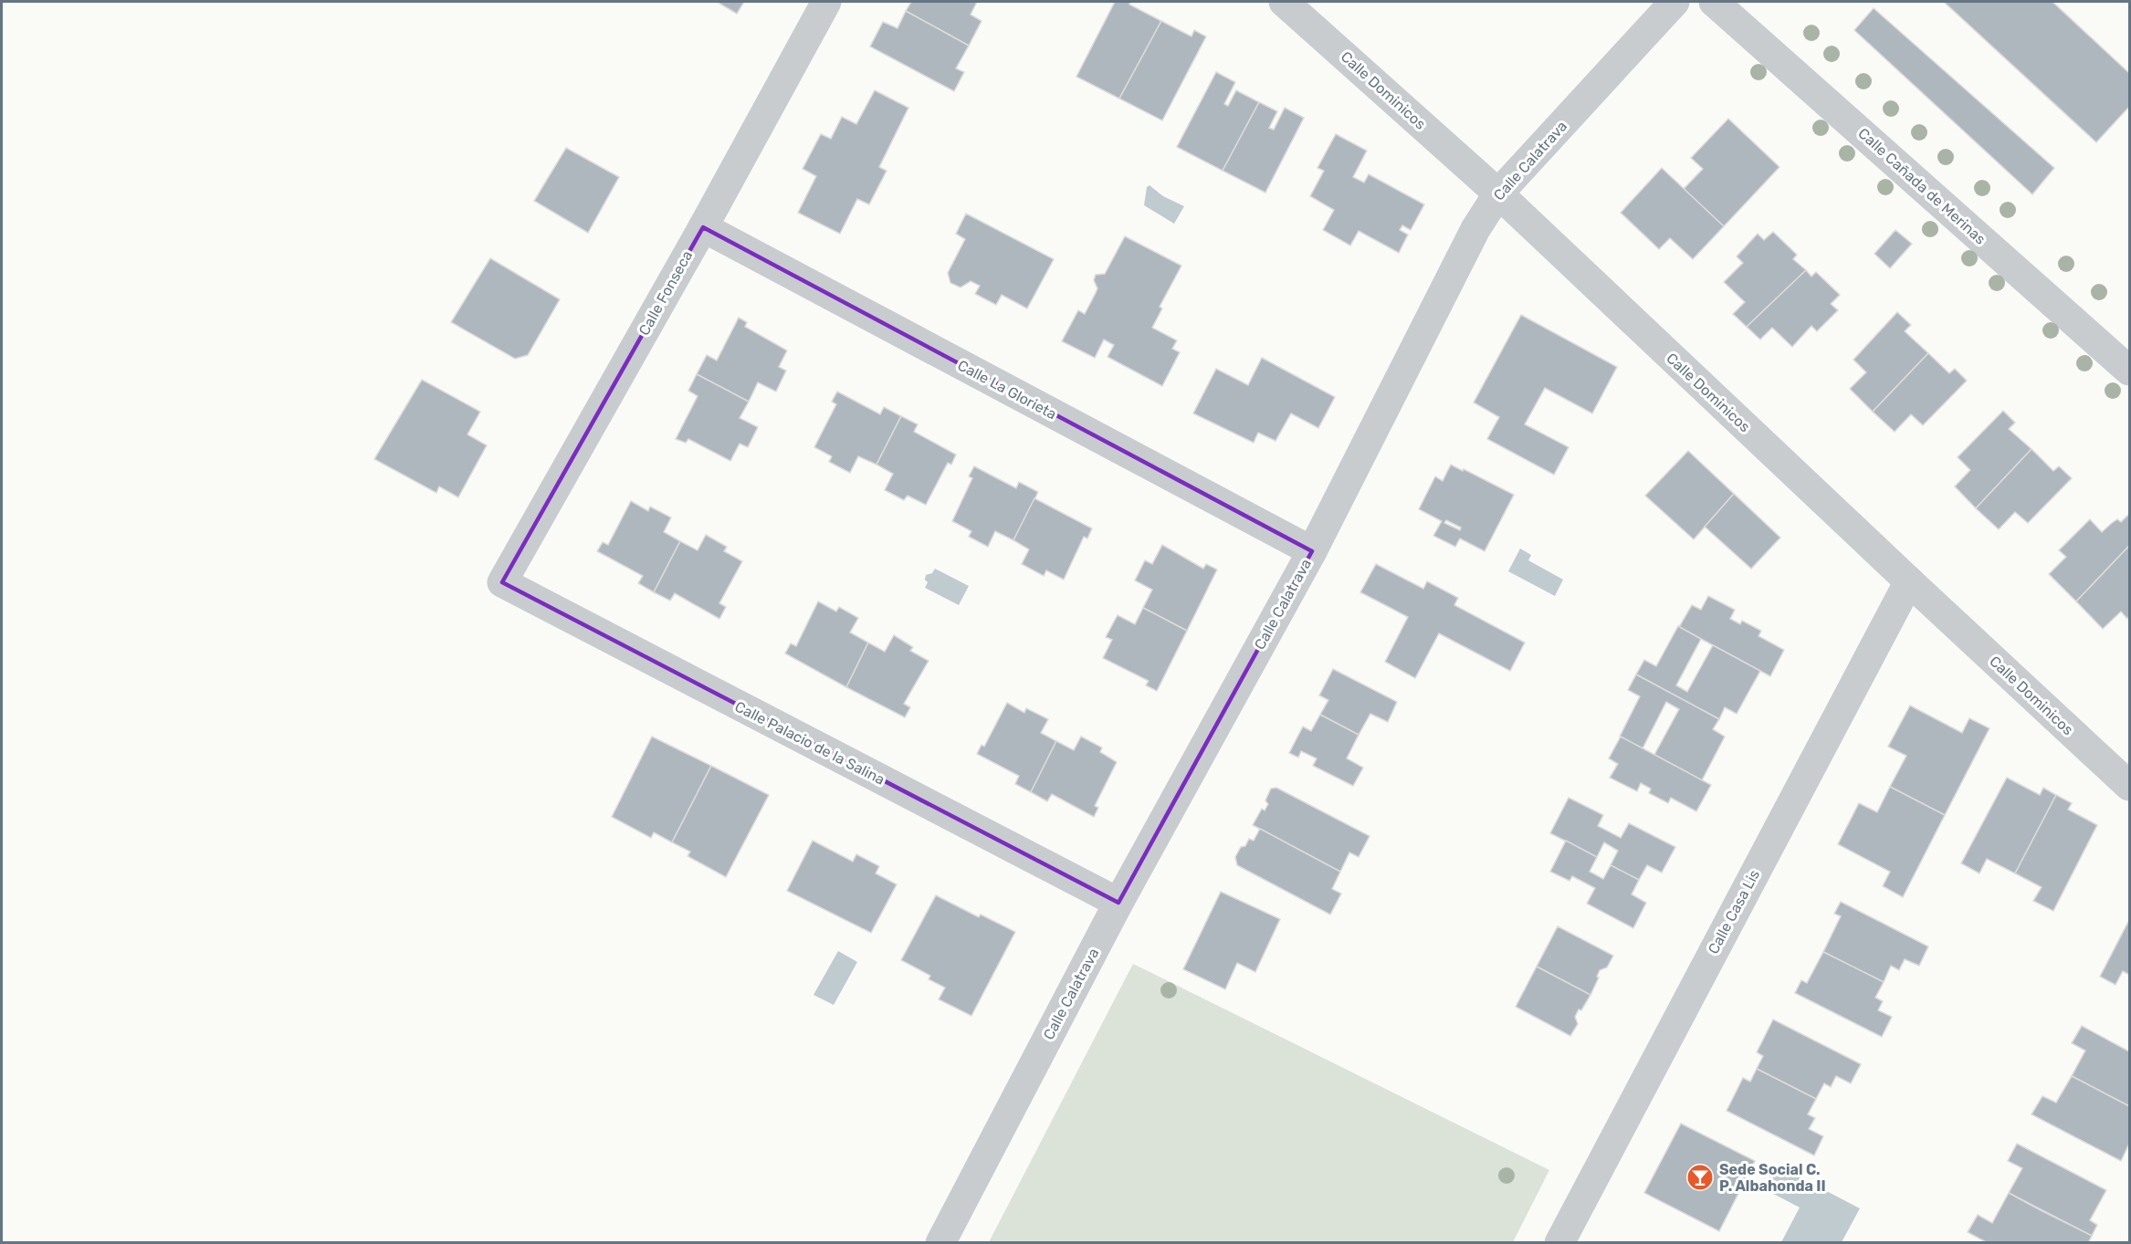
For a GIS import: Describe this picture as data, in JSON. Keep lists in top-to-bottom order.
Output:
{
  "streets": {
    "street": [
      "Calle Dominicos",
      "Calle Calatrava",
      "Calle Cañada de Merinas",
      "Calle Fonseca",
      "Calle La Glorieta",
      "Calle Palacio de la Salina",
      "Calle Casa Lis"
    ]
  },
  "crossings": [
    ["Calle Dominicos", "Calle Calatrava"],
    ["Calle Dominicos", "Calle Casa Lis"],
    ["Calle Calatrava", "Calle La Glorieta"],
    ["Calle Calatrava", "Calle Palacio de la Salina"],
    ["Calle Fonseca", "Calle La Glorieta"],
    ["Calle Fonseca", "Calle Palacio de la Salina"]
  ],
  "places": {
    "bar": ["Sede Social C. P. Albahonda II"]
  }
}
